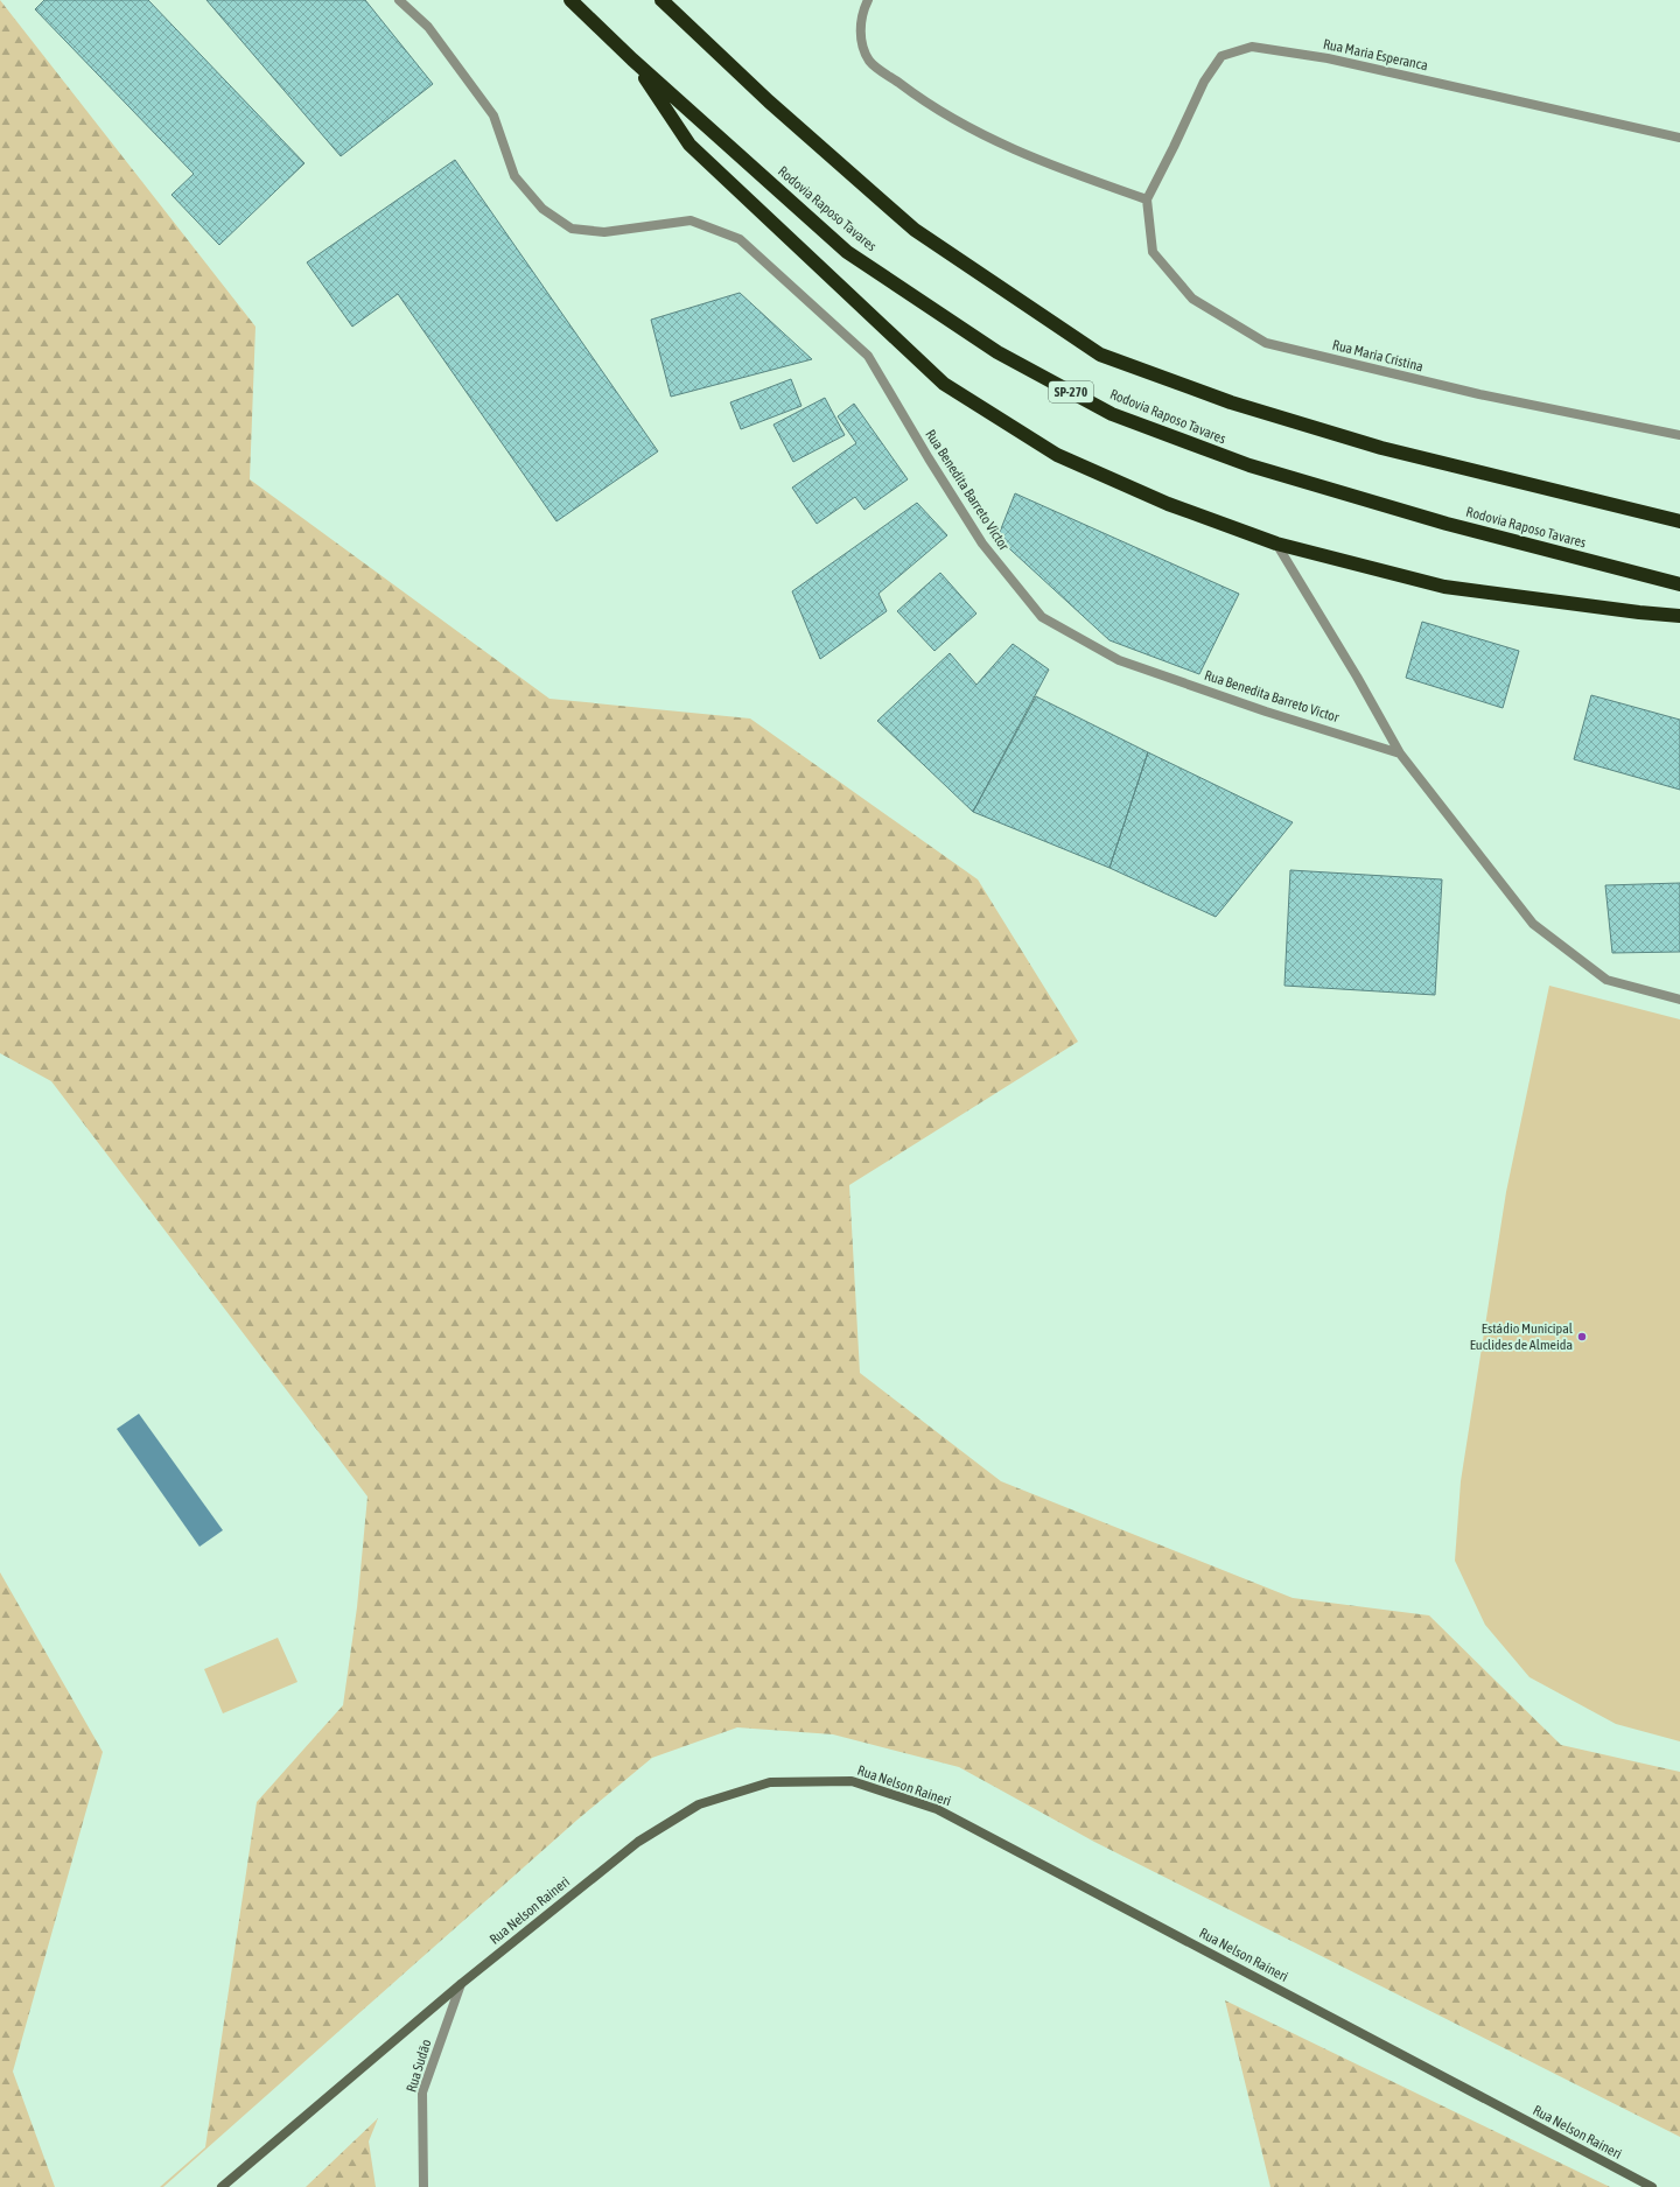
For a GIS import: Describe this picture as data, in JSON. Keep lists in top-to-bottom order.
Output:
{
  "streets": {
    "highway": ["Rodovia Raposo Tavares", "SP-270"],
    "main road": ["Rua Nelson Raineri"],
    "street": [
      "Rua Maria Esperanca",
      "Rua Maria Cristina",
      "Rua Benedita Barreto Victor",
      "Rua Sudão"
    ]
  },
  "crossings": [
    ["Rua Maria Esperanca", "Rua Maria Cristina"],
    ["Rua Nelson Raineri", "Rua Sudão"]
  ],
  "places": ["Estádio Municipal Euclides de Almeida"]
}
